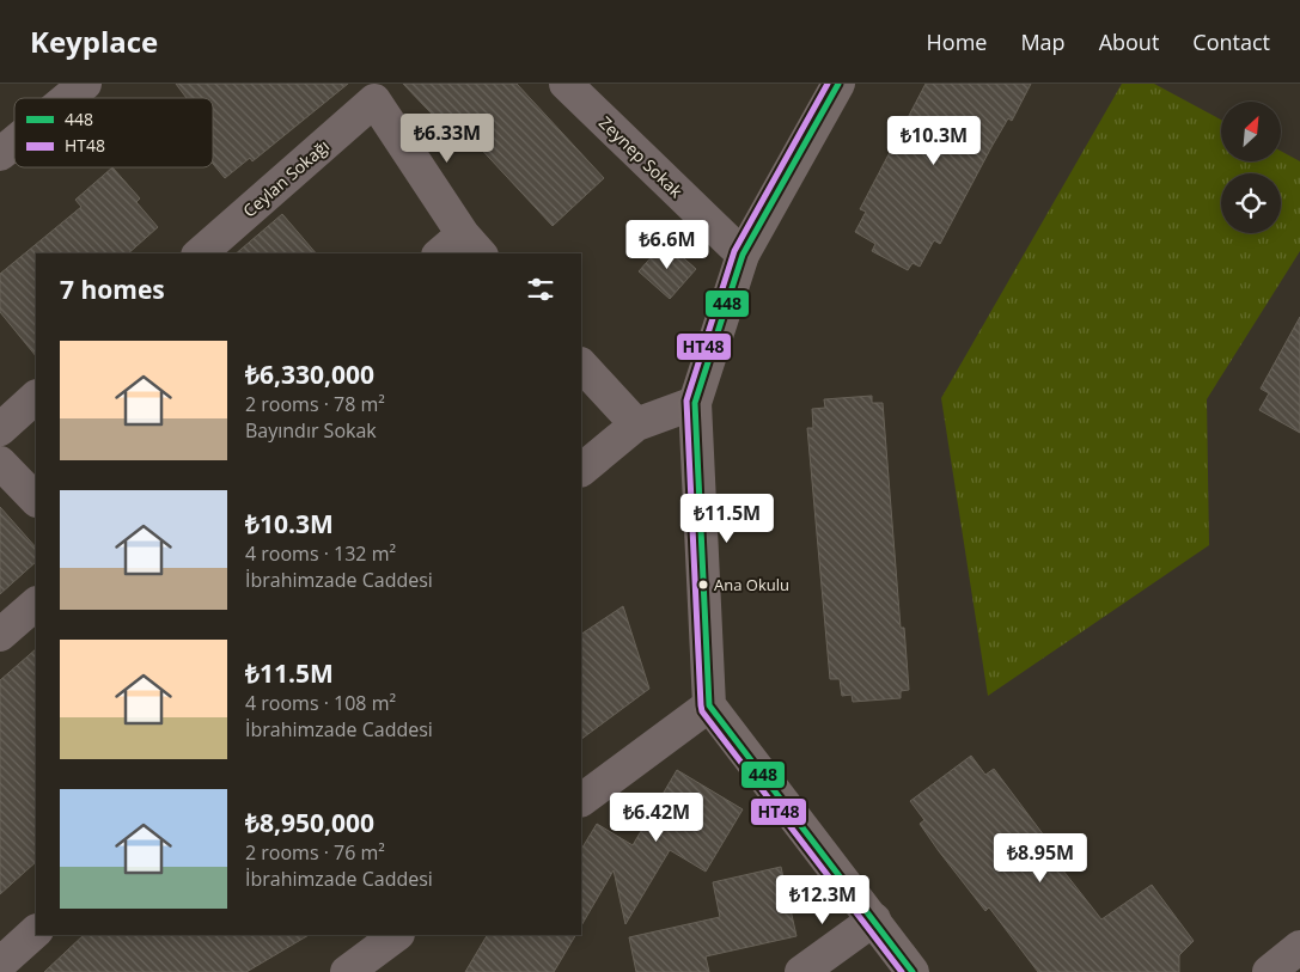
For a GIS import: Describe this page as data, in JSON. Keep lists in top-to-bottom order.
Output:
{
  "streets": {
    "street": ["Zeynep Sokak", "Ceylan Sokağı"]
  },
  "places": ["Ana Okulu"],
  "lines": ["transit line 448", "transit line HT48"],
  "legend": ["448", "HT48"],
  "north": "top right",
  "page": {
    "header": "Keyplace",
    "nav": [
      "Home",
      "Map",
      "About",
      "Contact"
    ],
    "price": [
      "₺6.33M",
      "₺10.3M",
      "₺6.6M",
      "₺11.5M",
      "₺6.42M",
      "₺8.95M",
      "₺12.3M"
    ],
    "heading": "7 homes",
    "list": [
      {
        "name": "₺6,330,000",
        "note": "2 rooms · 78 m² · Bayındır Sokak"
      },
      {
        "name": "₺10.3M",
        "note": "4 rooms · 132 m² · İbrahimzade Caddesi"
      },
      {
        "name": "₺11.5M",
        "note": "4 rooms · 108 m² · İbrahimzade Caddesi"
      },
      {
        "name": "₺8,950,000",
        "note": "2 rooms · 76 m² · İbrahimzade Caddesi"
      }
    ]
  }
}
